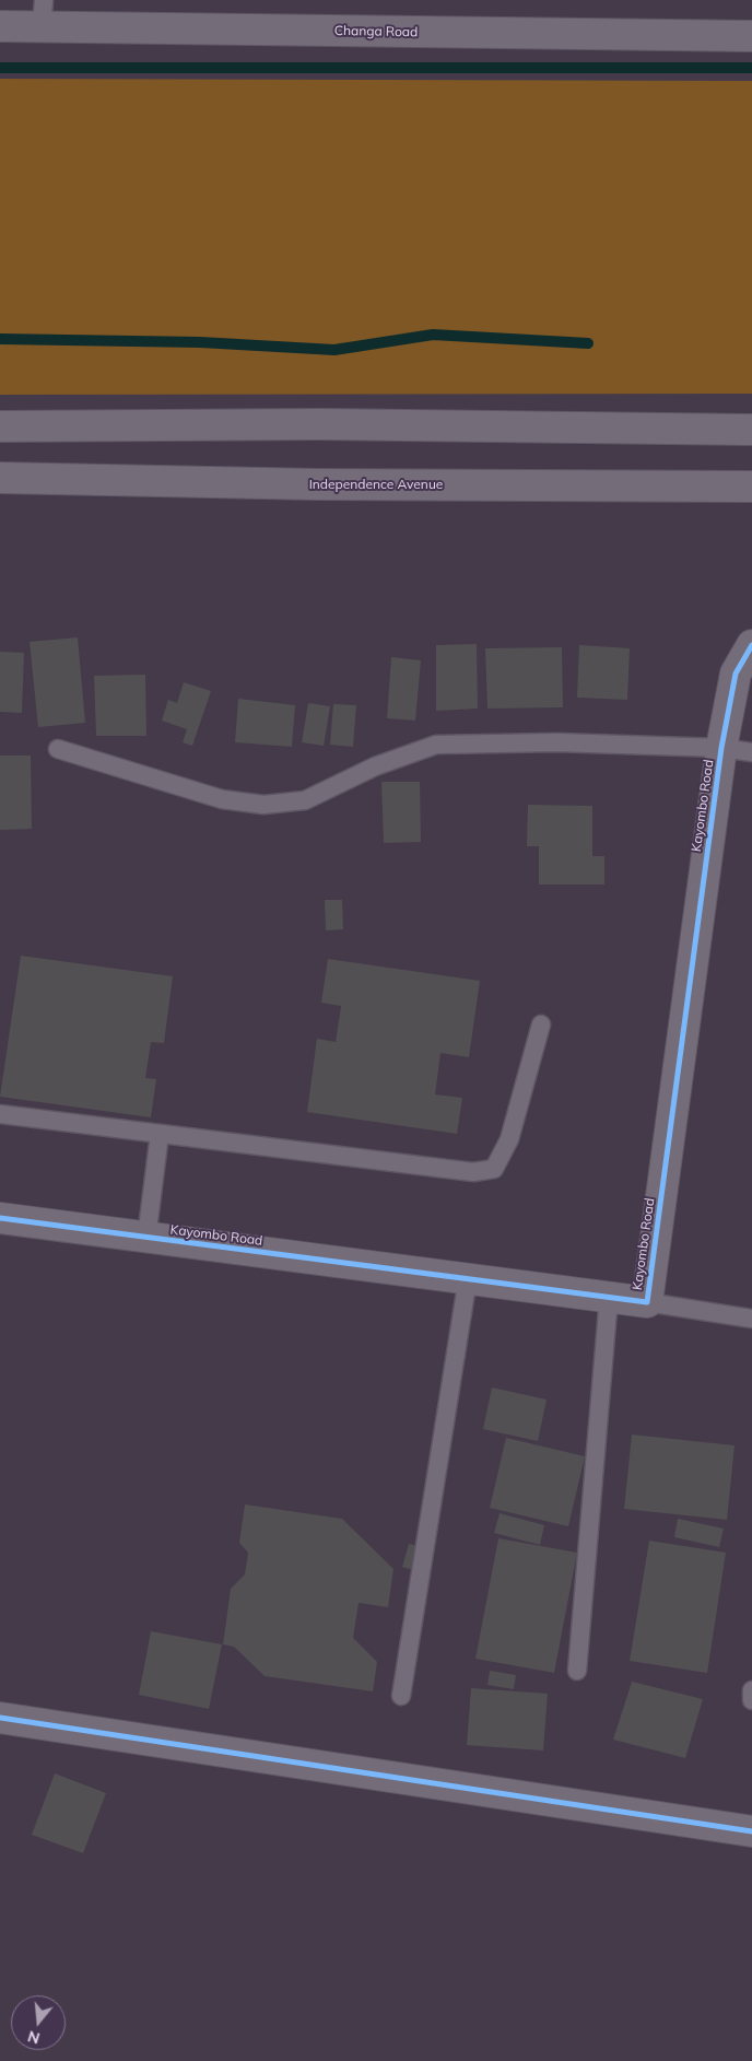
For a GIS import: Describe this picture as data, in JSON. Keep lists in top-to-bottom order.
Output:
{
  "streets": {
    "street": ["Changa Road", "Independence Avenue", "Kayombo Road"]
  },
  "north": "bottom"
}
